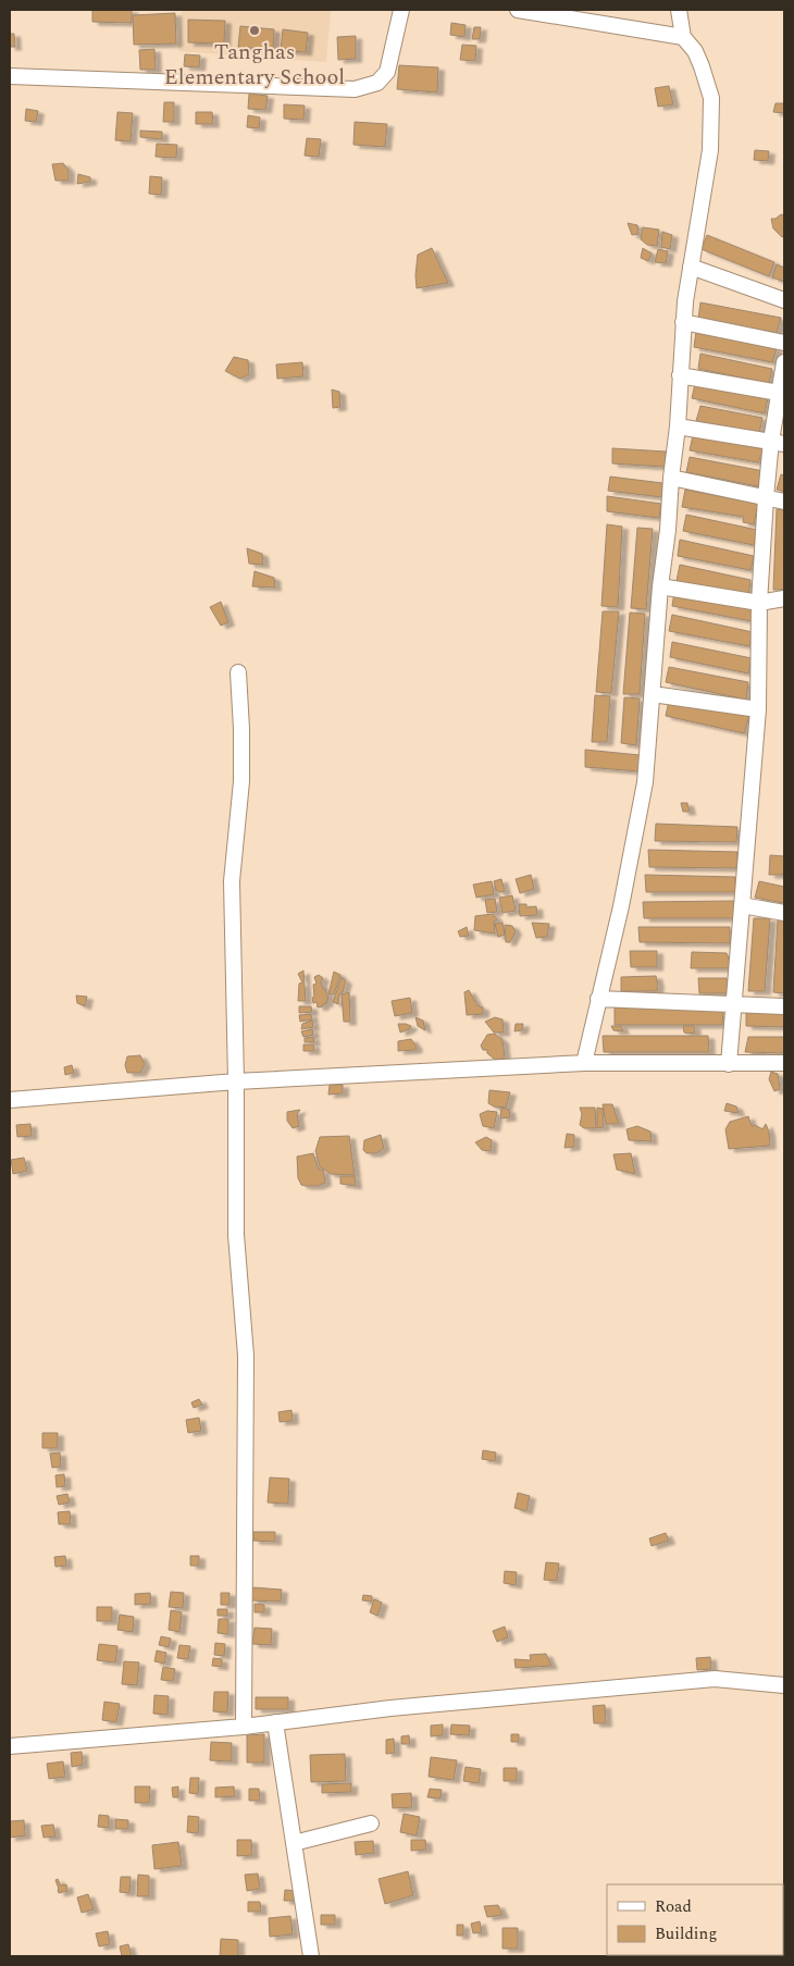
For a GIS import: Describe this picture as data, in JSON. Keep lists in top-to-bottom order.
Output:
{
  "places": ["Tanghas Elementary School"],
  "legend": ["Road", "Building"]
}
